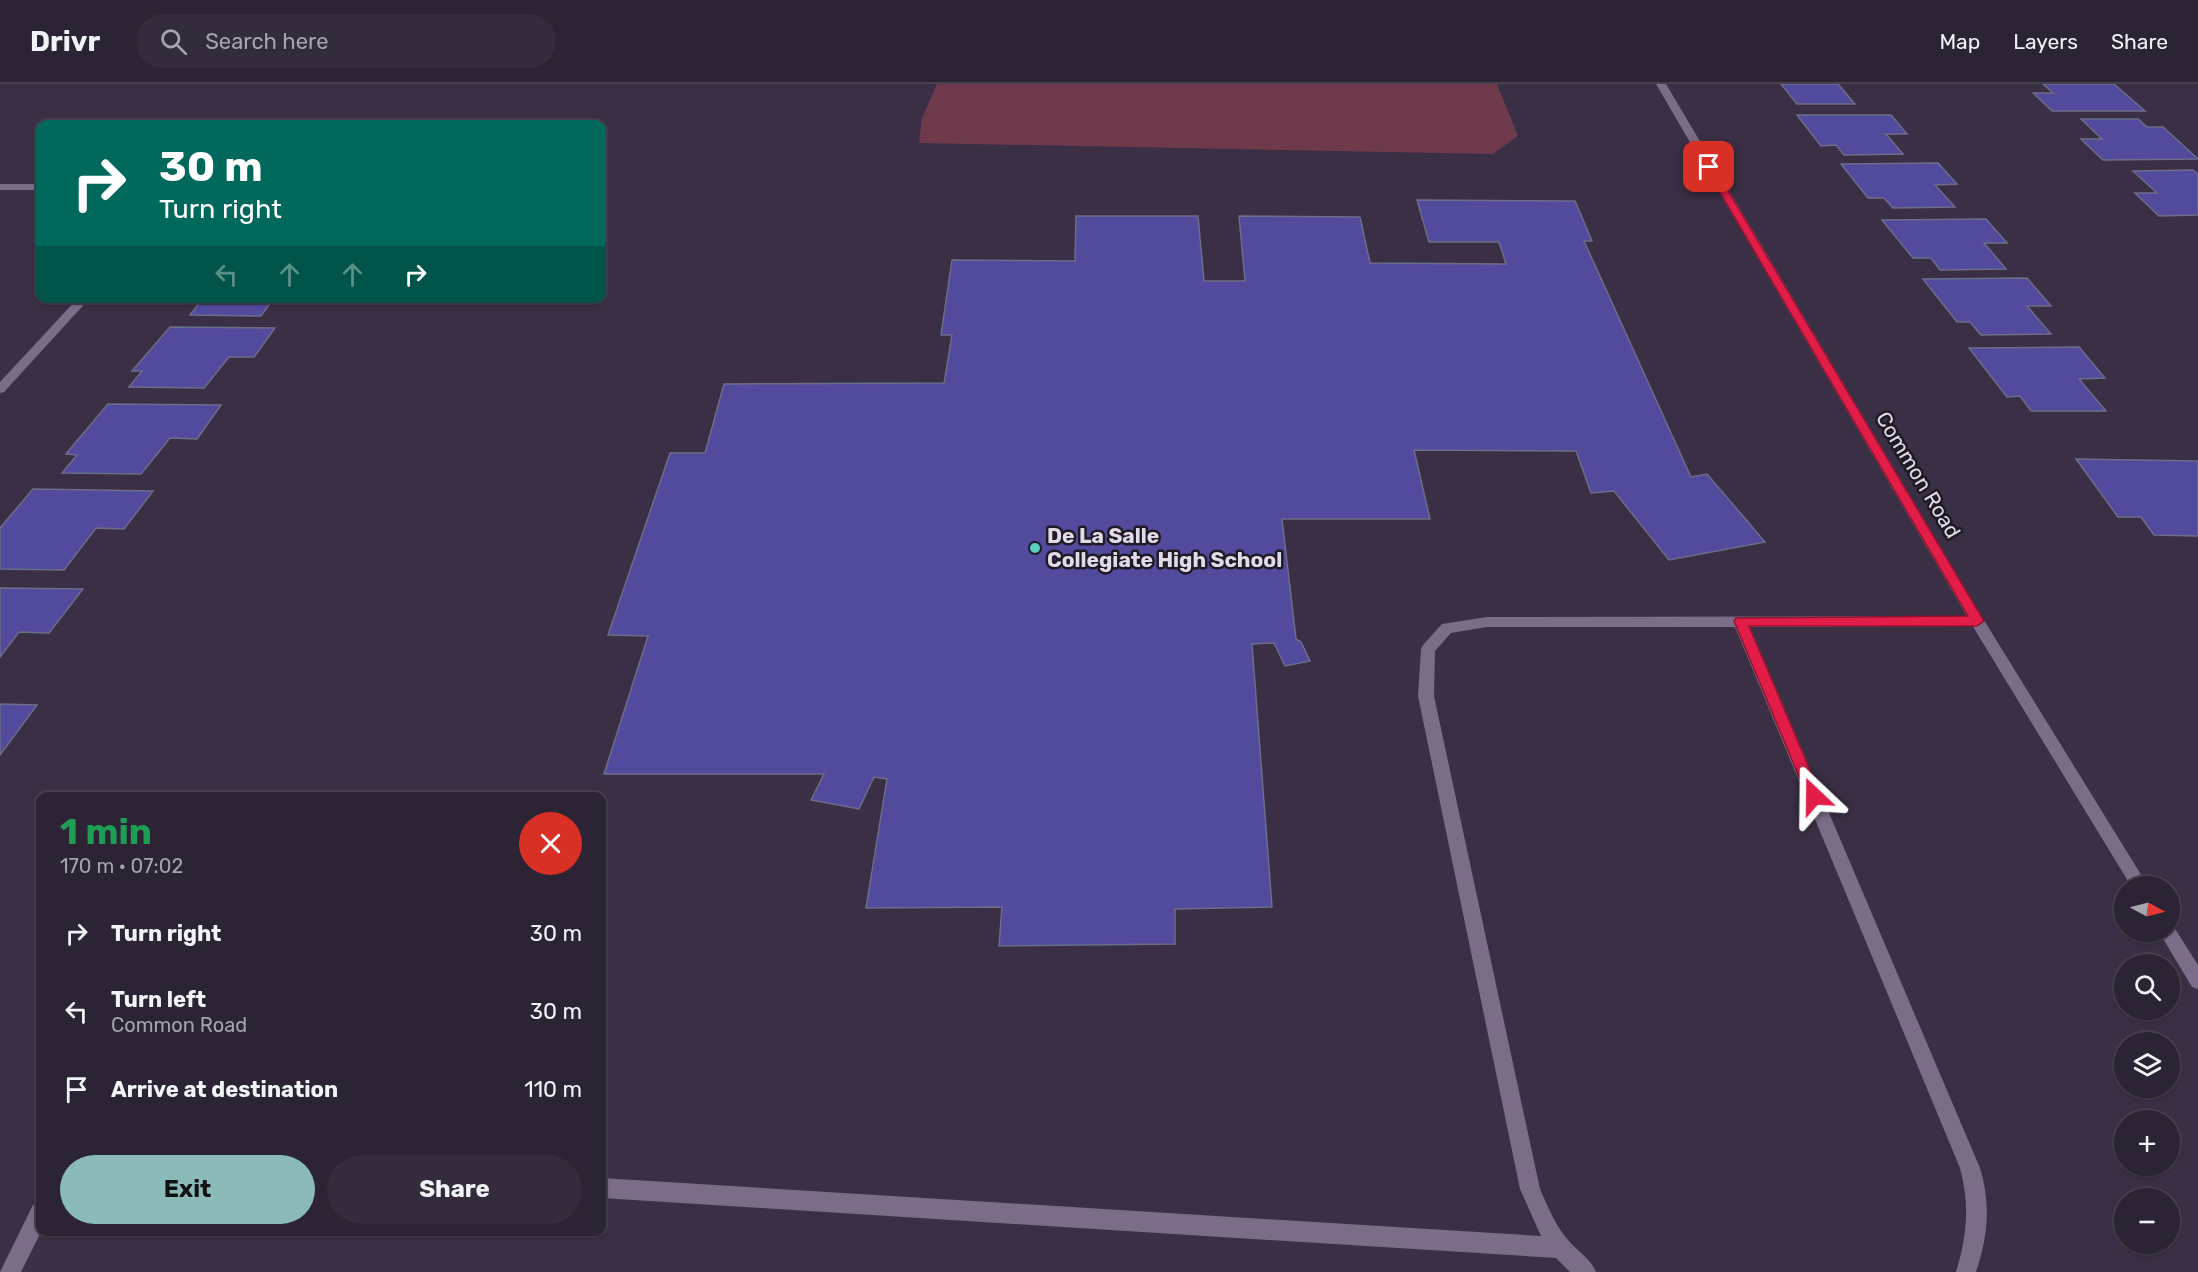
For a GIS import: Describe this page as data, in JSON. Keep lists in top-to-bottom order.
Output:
{
  "streets": {
    "street": ["Common Road"]
  },
  "places": ["De La Salle Collegiate High School"],
  "north": "right",
  "page": {
    "header": "Drivr",
    "search": "Search here",
    "nav": ["Map", "Layers", "Share"],
    "turn": ["30 m", "Turn right"],
    "heading": ["1 min", "170 m · 07:02"],
    "map_buttons": ["+", "−"],
    "list": [
      {
        "name": "Turn right",
        "value": "30 m"
      },
      {
        "name": "Turn left",
        "note": "Common Road",
        "value": "30 m"
      },
      {
        "name": "Arrive at destination",
        "value": "110 m"
      }
    ],
    "buttons": ["Exit", "Share"]
  }
}
